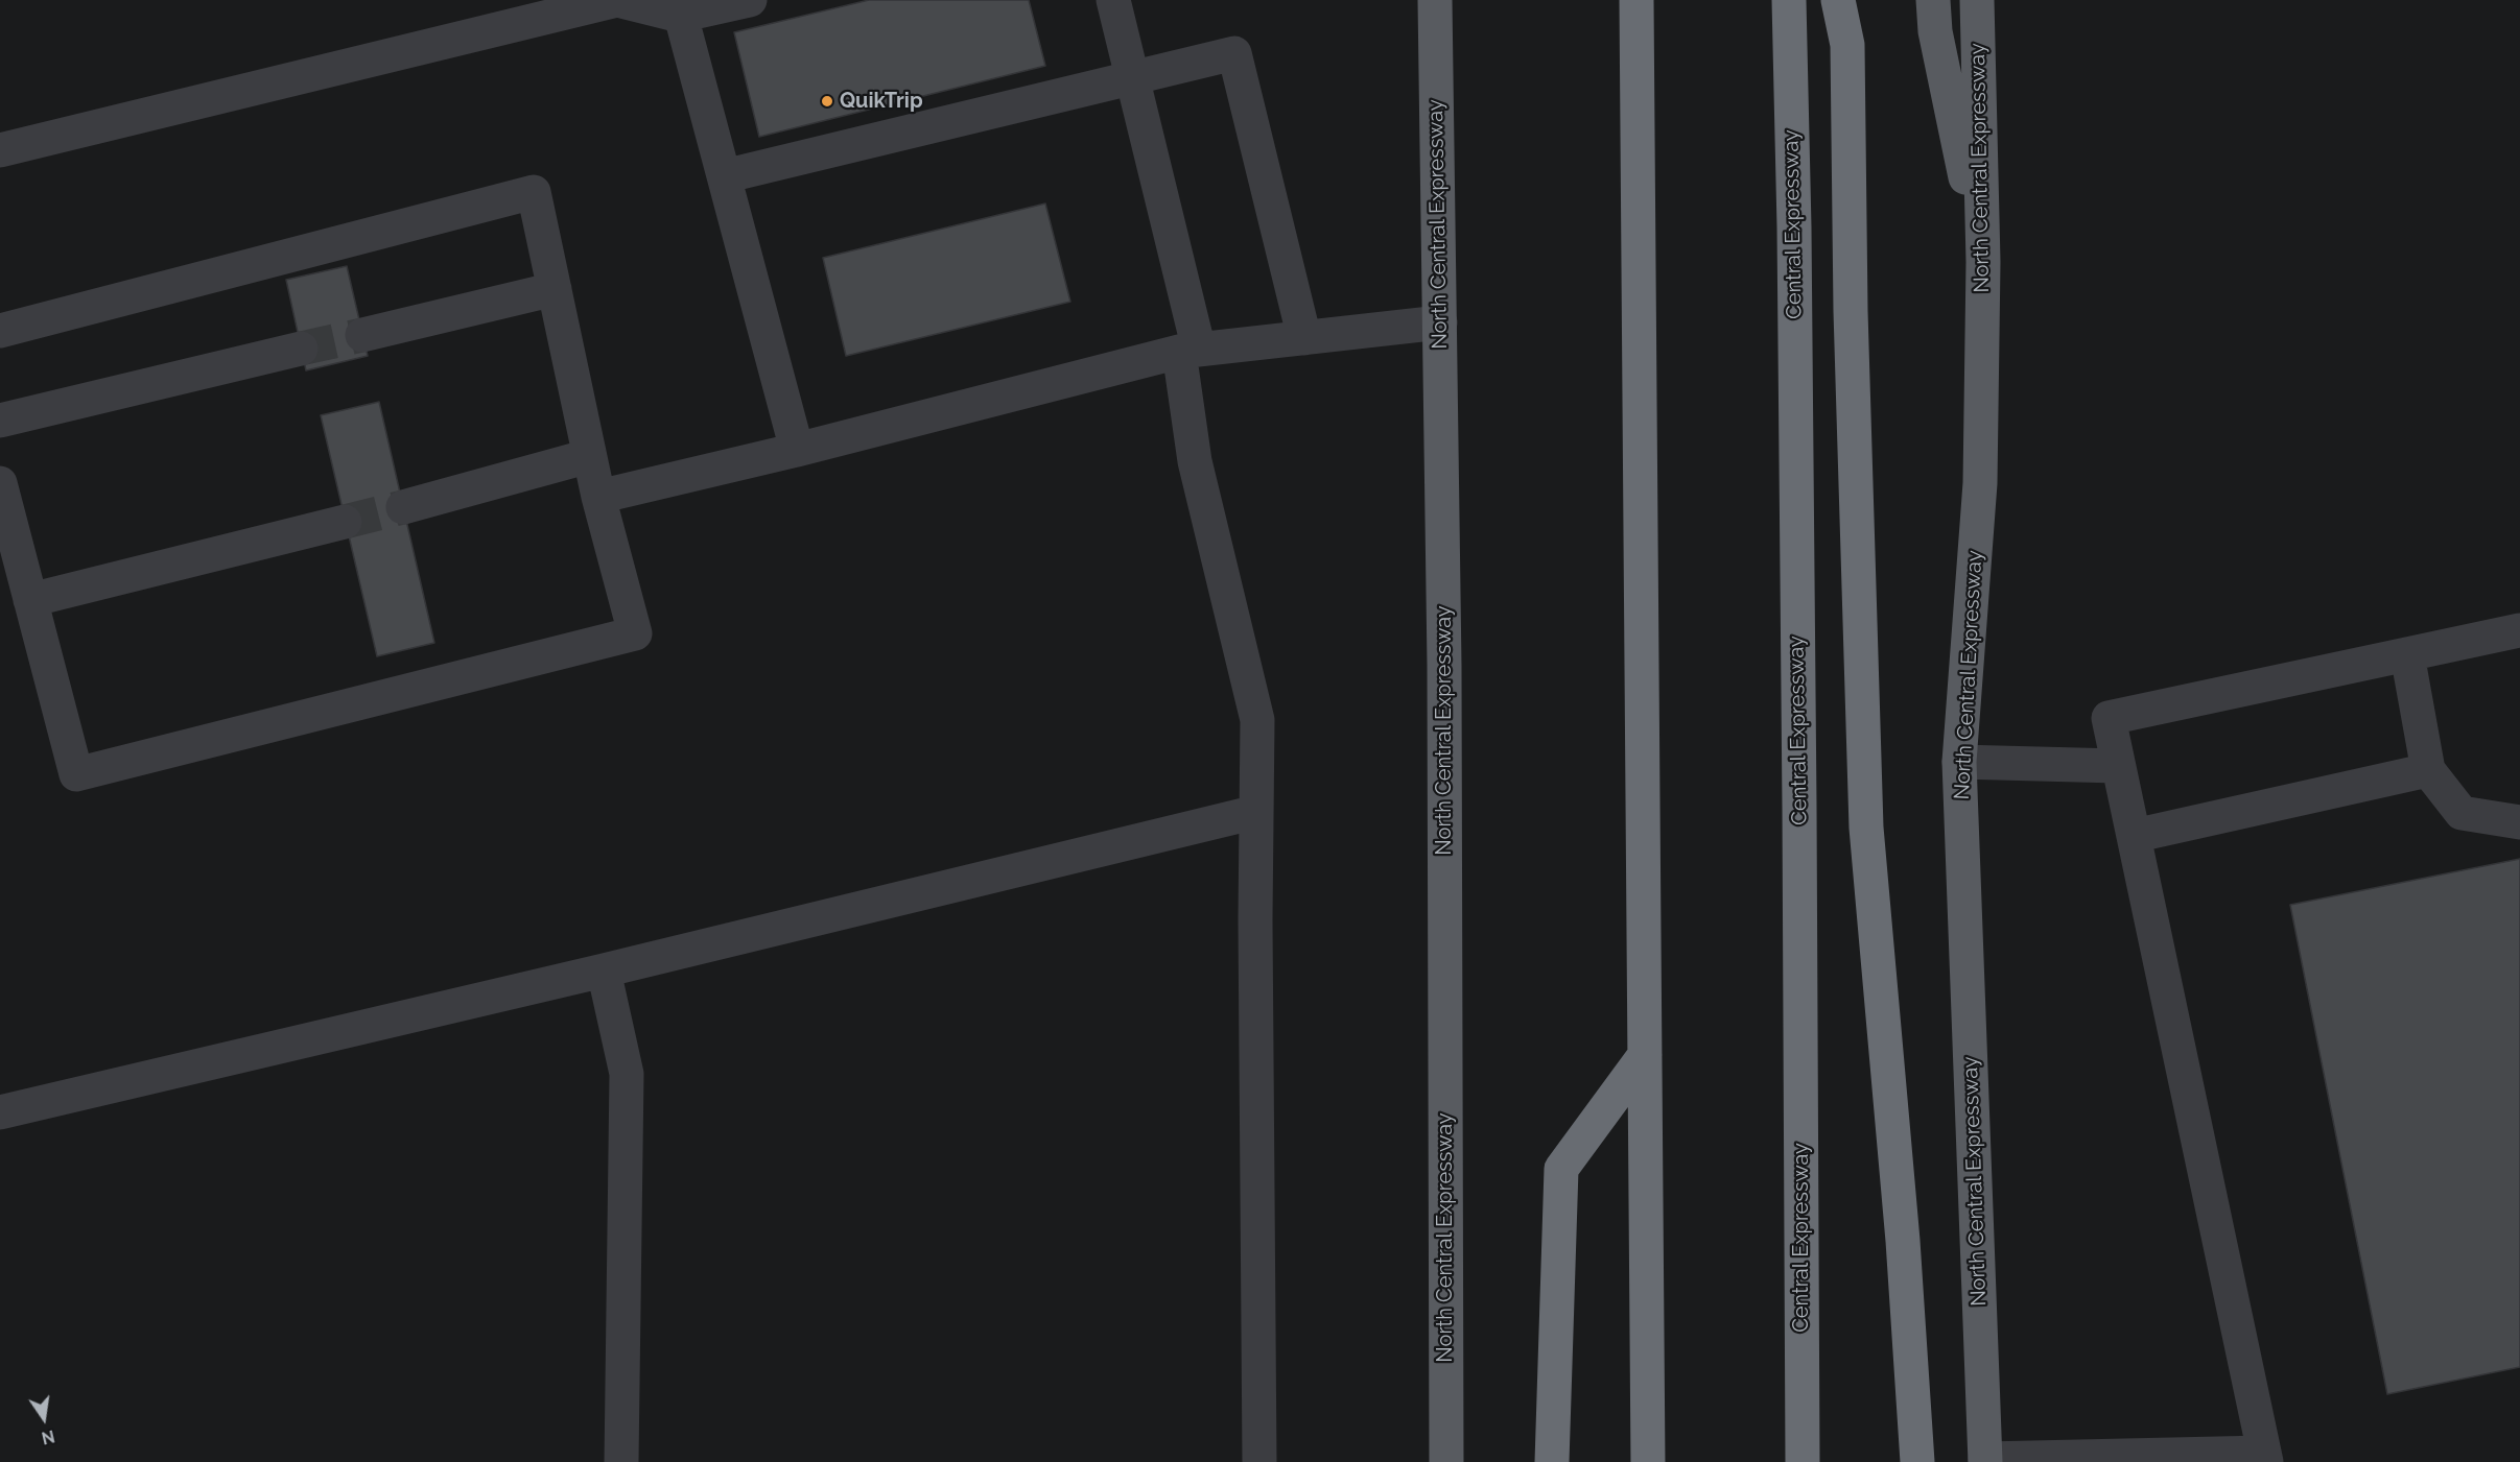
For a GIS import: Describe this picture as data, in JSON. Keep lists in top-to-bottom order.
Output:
{
  "streets": {
    "highway": ["Central Expressway"],
    "main road": ["North Central Expressway"]
  },
  "places": ["QuikTrip"],
  "north": "bottom"
}
